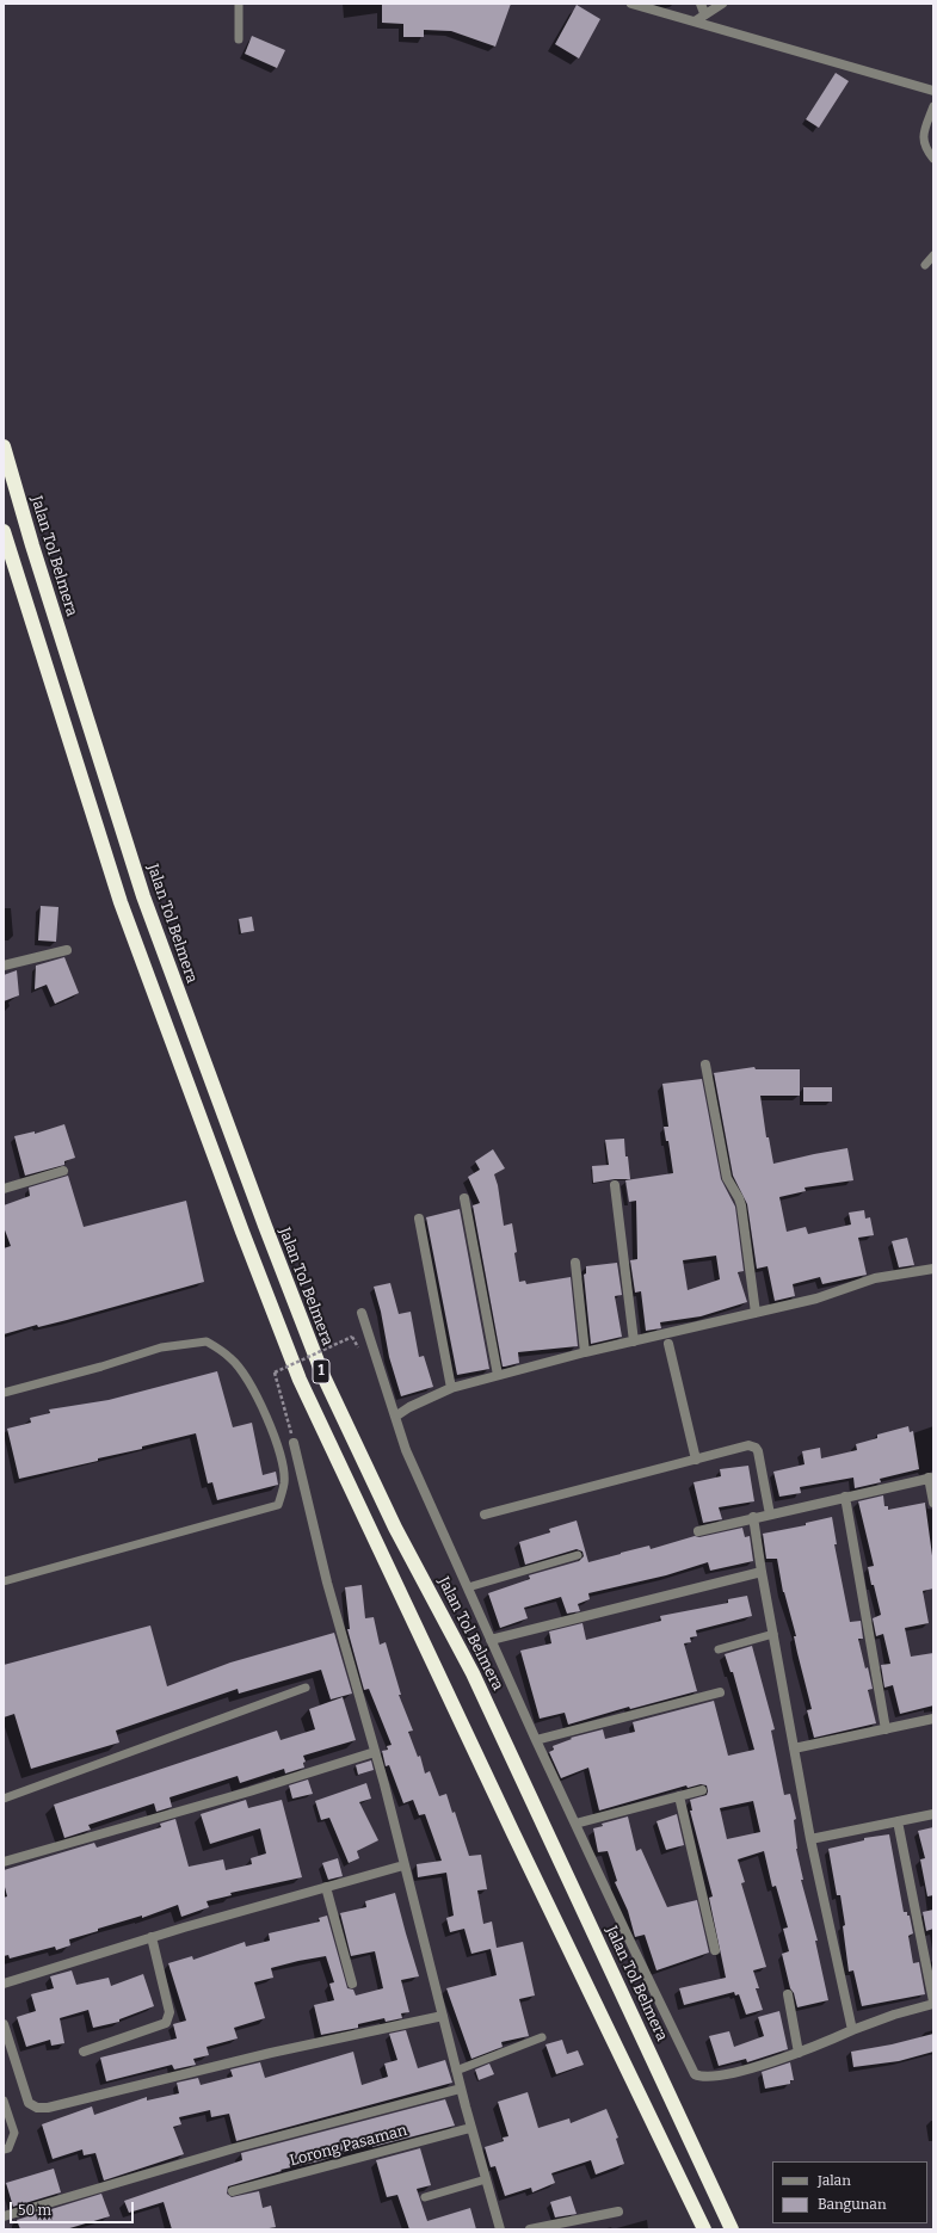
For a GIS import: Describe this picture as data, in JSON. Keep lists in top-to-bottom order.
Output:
{
  "streets": {
    "highway": ["Jalan Tol Belmera", "1"],
    "street": ["Lorong Pasaman"]
  },
  "legend": ["Jalan", "Bangunan"],
  "scale_bar": "50 m"
}
